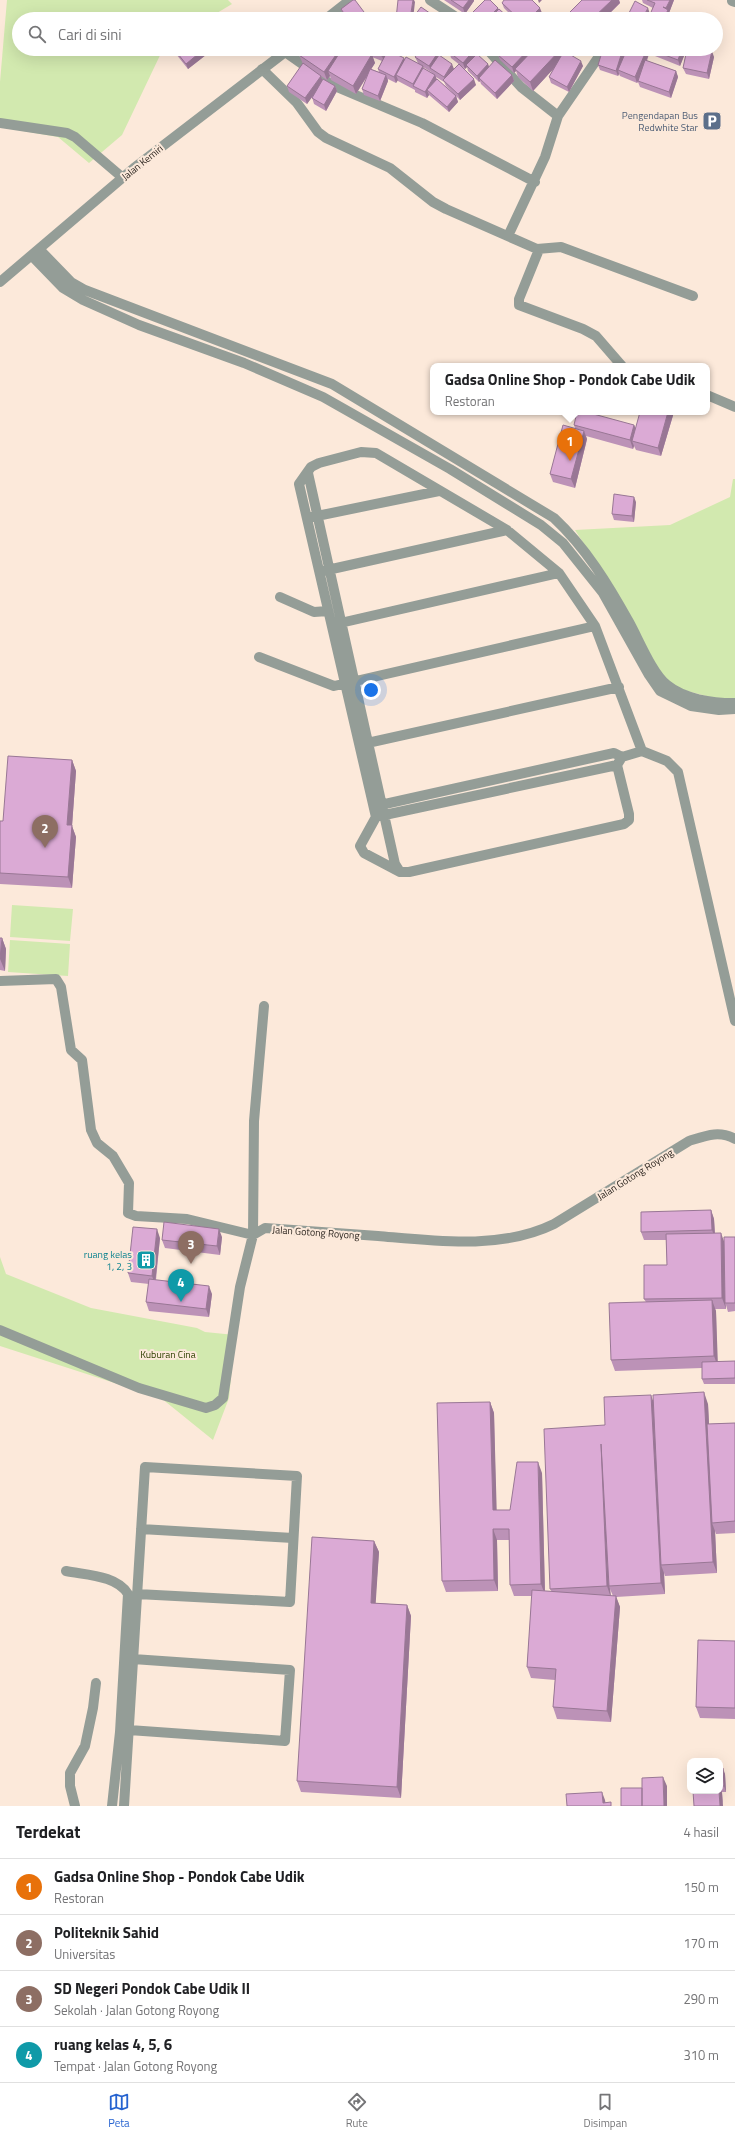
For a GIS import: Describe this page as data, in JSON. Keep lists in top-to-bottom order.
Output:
{
  "streets": {
    "street": ["Jalan Kemiri", "Jalan Gotong Royong"]
  },
  "parks": ["Kuburan Cina"],
  "places": {
    "parking": ["Pengendapan Bus Redwhite Star"],
    "building": ["ruang kelas 1, 2, 3"]
  },
  "page": {
    "search": "Cari di sini",
    "popup": ["Gadsa Online Shop - Pondok Cabe Udik", "Restoran"],
    "pins": [
      "1",
      "2",
      "3",
      "4"
    ],
    "heading": ["Terdekat", "4 hasil"],
    "list": [
      {
        "mark": "1",
        "name": "Gadsa Online Shop - Pondok Cabe Udik",
        "note": "Restoran",
        "value": "150 m"
      },
      {
        "mark": "2",
        "name": "Politeknik Sahid",
        "note": "Universitas",
        "value": "170 m"
      },
      {
        "mark": "3",
        "name": "SD Negeri Pondok Cabe Udik II",
        "note": "Sekolah · Jalan Gotong Royong",
        "value": "290 m"
      },
      {
        "mark": "4",
        "name": "ruang kelas 4, 5, 6",
        "note": "Tempat · Jalan Gotong Royong",
        "value": "310 m"
      }
    ],
    "nav": ["Peta", "Rute", "Disimpan"]
  }
}
